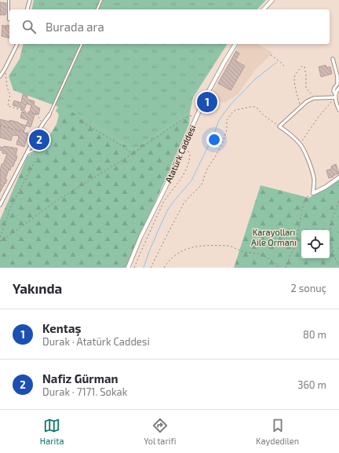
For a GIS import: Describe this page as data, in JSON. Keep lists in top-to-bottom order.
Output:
{
  "streets": {
    "street": ["Atatürk Caddesi"]
  },
  "parks": ["Karayolları Aile Ormanı"],
  "page": {
    "search": "Burada ara",
    "pins": ["1", "2"],
    "heading": ["Yakında", "2 sonuç"],
    "list": [
      {
        "mark": "1",
        "name": "Kentaş",
        "note": "Durak · Atatürk Caddesi",
        "value": "80 m"
      },
      {
        "mark": "2",
        "name": "Nafiz Gürman",
        "note": "Durak · 7171. Sokak",
        "value": "360 m"
      }
    ],
    "nav": ["Harita", "Yol tarifi", "Kaydedilen"]
  }
}
